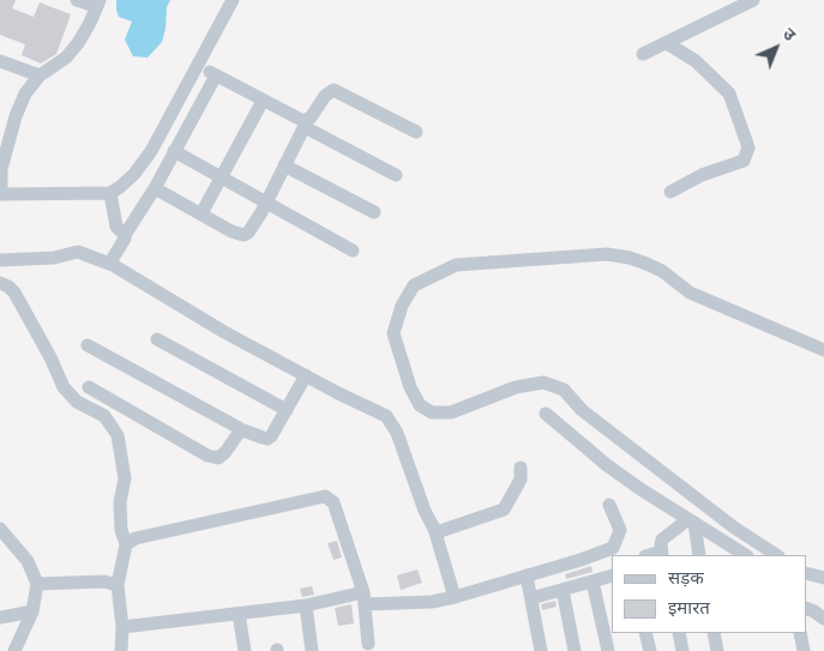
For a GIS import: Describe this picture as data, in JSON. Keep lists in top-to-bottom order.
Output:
{
  "legend": ["सड़क", "इमारत"],
  "north": "top right"
}
